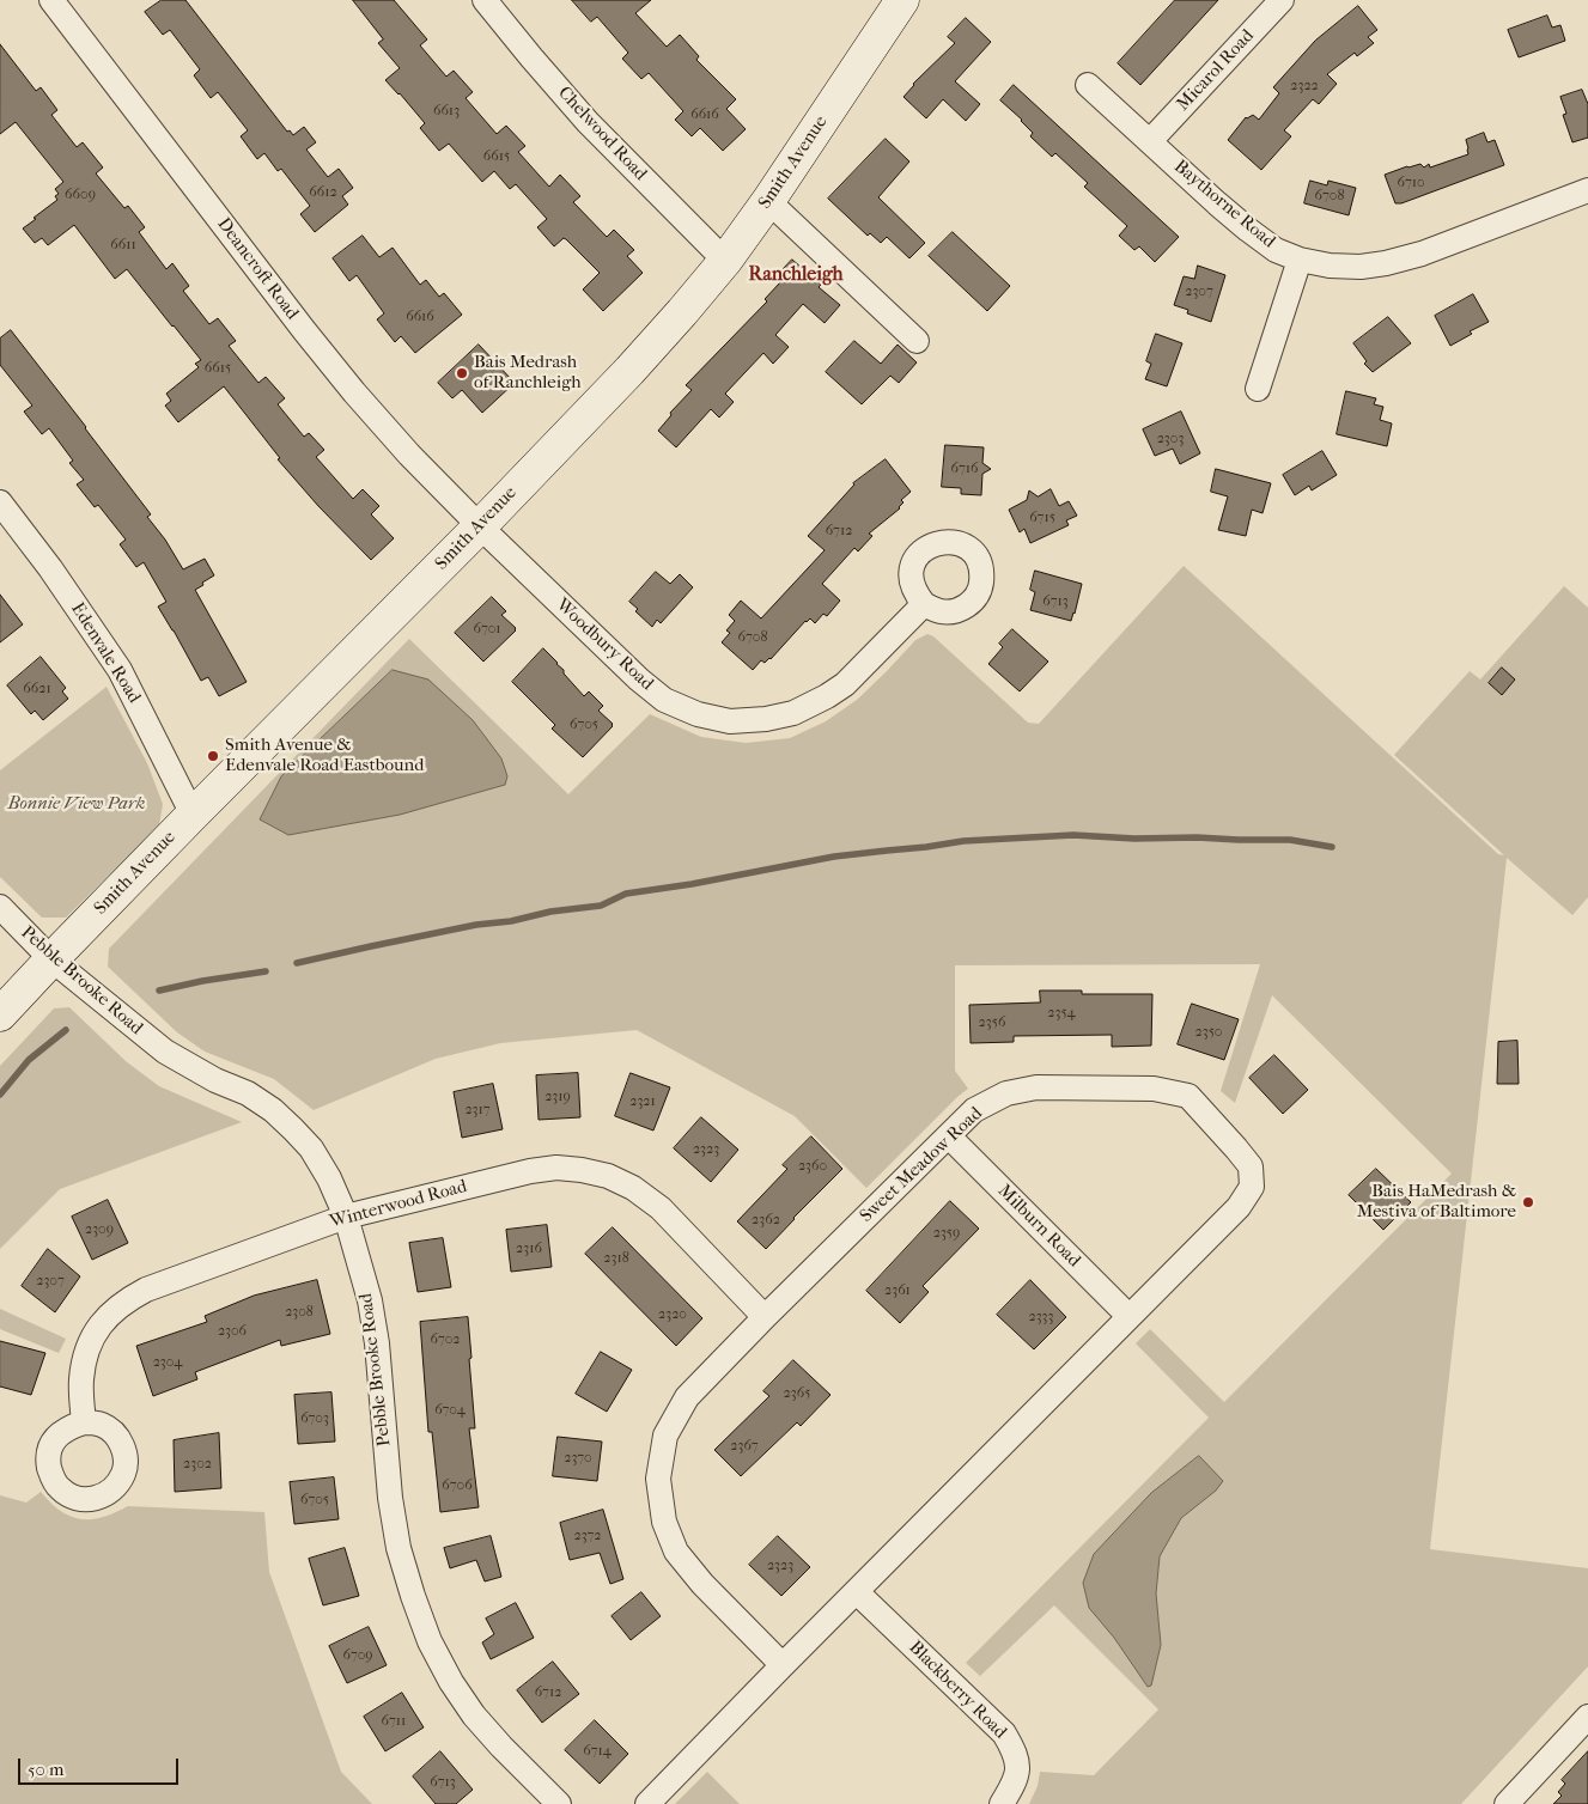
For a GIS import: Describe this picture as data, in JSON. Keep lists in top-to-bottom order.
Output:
{
  "streets": {
    "main road": ["Smith Avenue"],
    "street": [
      "Micarol Road",
      "Chelwood Road",
      "Baythorne Road",
      "Deancroft Road",
      "Woodbury Road",
      "Edenvale Road",
      "Pebble Brooke Road",
      "Sweet Meadow Road",
      "Winterwood Road",
      "Milburn Road",
      "Blackberry Road"
    ]
  },
  "crossings": [
    ["Micarol Road", "Baythorne Road"],
    ["Chelwood Road", "Smith Avenue"],
    ["Smith Avenue", "Deancroft Road"],
    ["Smith Avenue", "Woodbury Road"],
    ["Smith Avenue", "Edenvale Road"],
    ["Smith Avenue", "Pebble Brooke Road"],
    ["Deancroft Road", "Woodbury Road"],
    ["Pebble Brooke Road", "Winterwood Road"],
    ["Sweet Meadow Road", "Winterwood Road"],
    ["Sweet Meadow Road", "Milburn Road"],
    ["Sweet Meadow Road", "Blackberry Road"]
  ],
  "districts": ["Ranchleigh"],
  "parks": ["Bonnie View Park"],
  "places": ["Bais Medrash of Ranchleigh", "Smith Avenue & Edenvale Road Eastbound", "Bais HaMedrash & Mestiva of Baltimore"],
  "house_numbers": [
    "2322",
    "6613",
    "6616",
    "6615",
    "6710",
    "6612",
    "6609",
    "6708",
    "6611",
    "2307",
    "6616",
    "6615",
    "2303",
    "6716",
    "6715",
    "6712",
    "6713",
    "6701",
    "6708",
    "6621",
    "6705",
    "2354",
    "2356",
    "2350",
    "2319",
    "2321",
    "2317",
    "2323",
    "2360",
    "2362",
    "2309",
    "2359",
    "2316",
    "2318",
    "2307",
    "2361",
    "2308",
    "2320",
    "2333",
    "2306",
    "6702",
    "2304",
    "2365",
    "6704",
    "6703",
    "2367",
    "2370",
    "2302",
    "6706",
    "6705",
    "2372",
    "2323",
    "6709",
    "6712",
    "6711",
    "6714",
    "6713"
  ],
  "scale_bar": "50 m"
}
